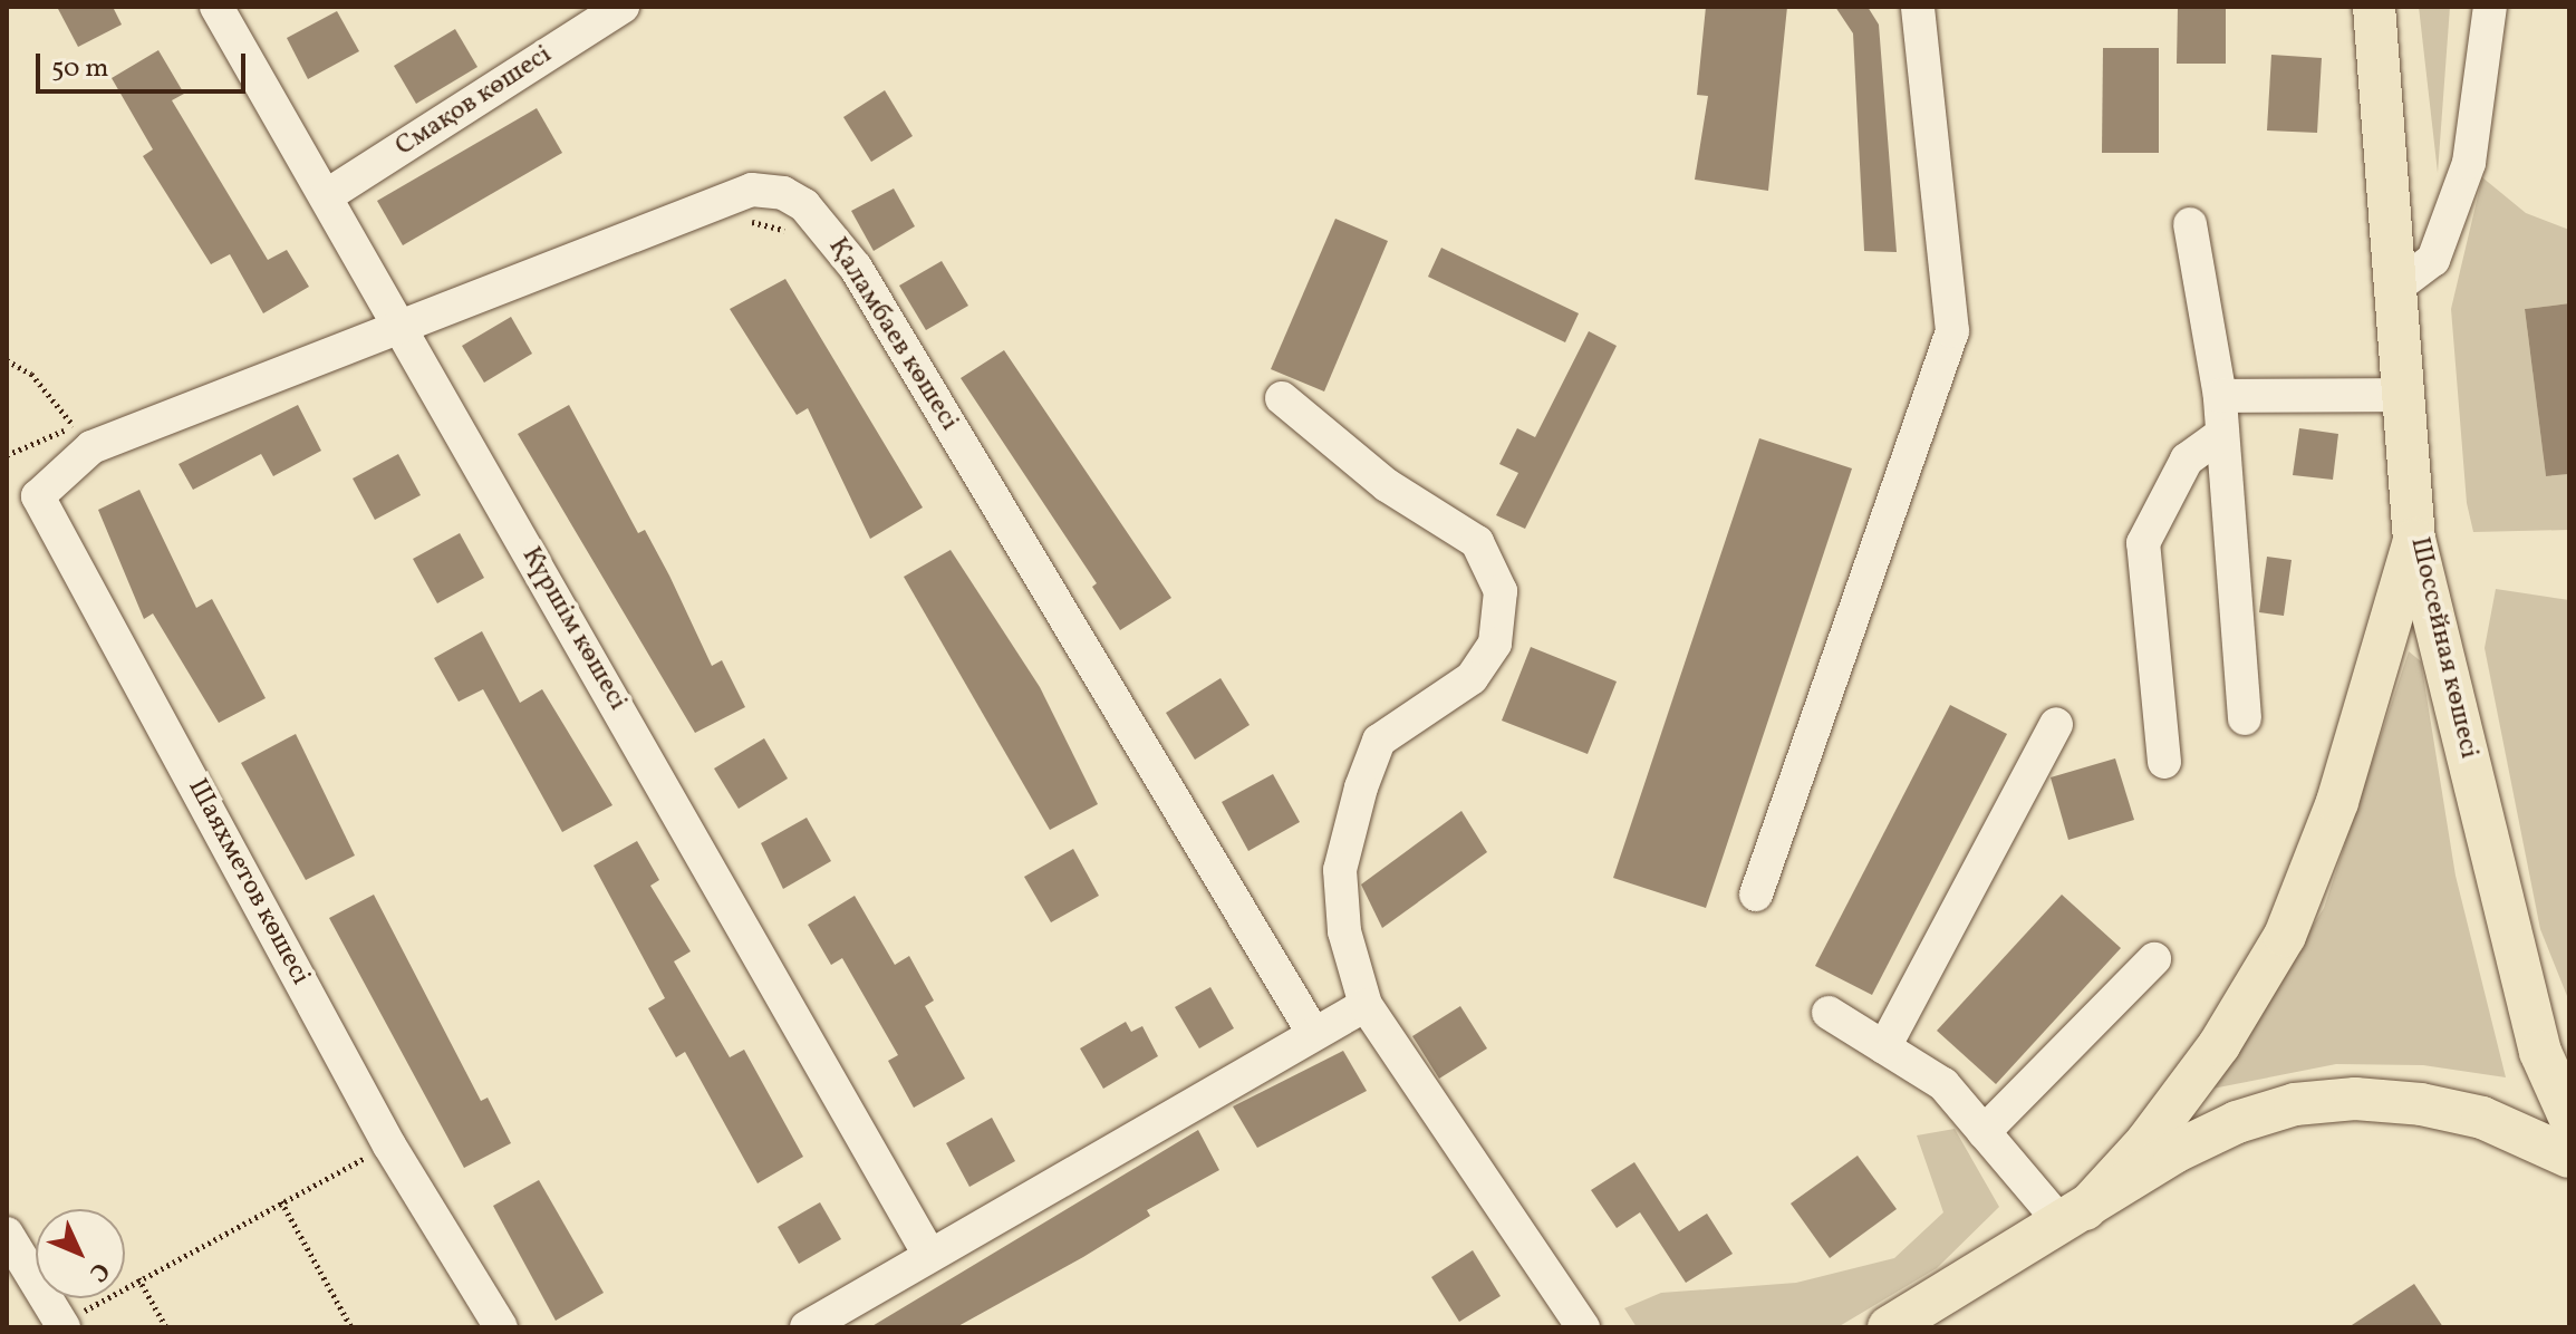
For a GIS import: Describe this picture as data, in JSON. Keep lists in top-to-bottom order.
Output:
{
  "streets": {
    "main road": ["Шоссейная көшесі"],
    "street": [
      "Смақов көшесі",
      "Қаламбаев көшесі",
      "Күршім көшесі",
      "Шаяхметов көшесі"
    ]
  },
  "crossings": [
    ["Смақов көшесі", "Күршім көшесі"],
    ["Қаламбаев көшесі", "Күршім көшесі"],
    ["Қаламбаев көшесі", "Шаяхметов көшесі"]
  ],
  "scale_bar": "50 m",
  "north": "bottom right"
}
